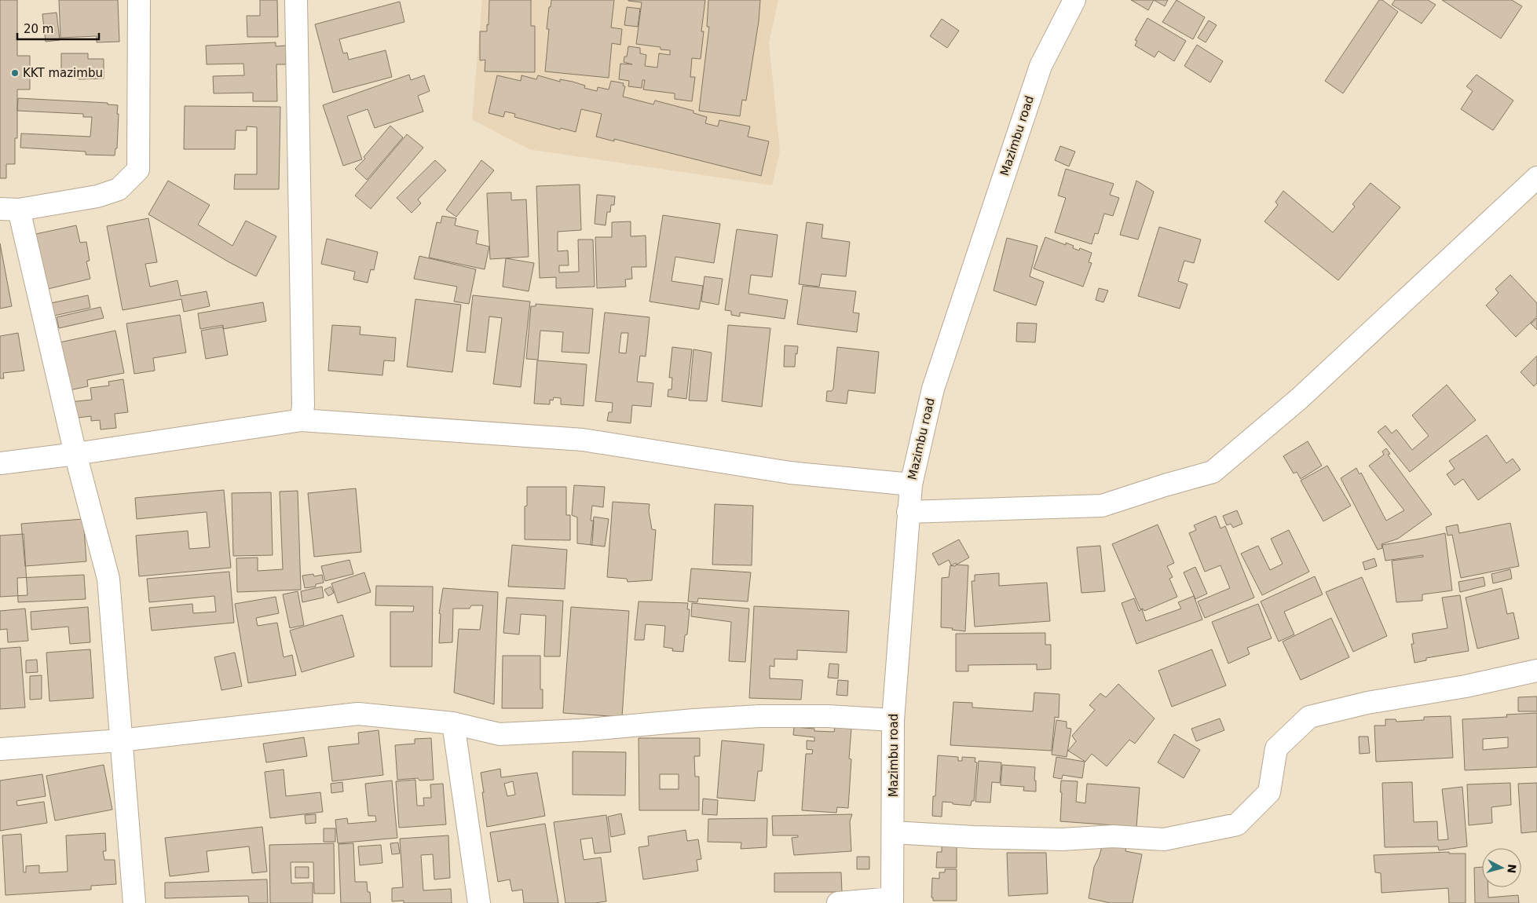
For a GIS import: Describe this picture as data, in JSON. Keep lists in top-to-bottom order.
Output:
{
  "streets": {
    "street": ["Mazimbu road"]
  },
  "places": ["KKT mazimbu"],
  "scale_bar": "20 m",
  "north": "right"
}
